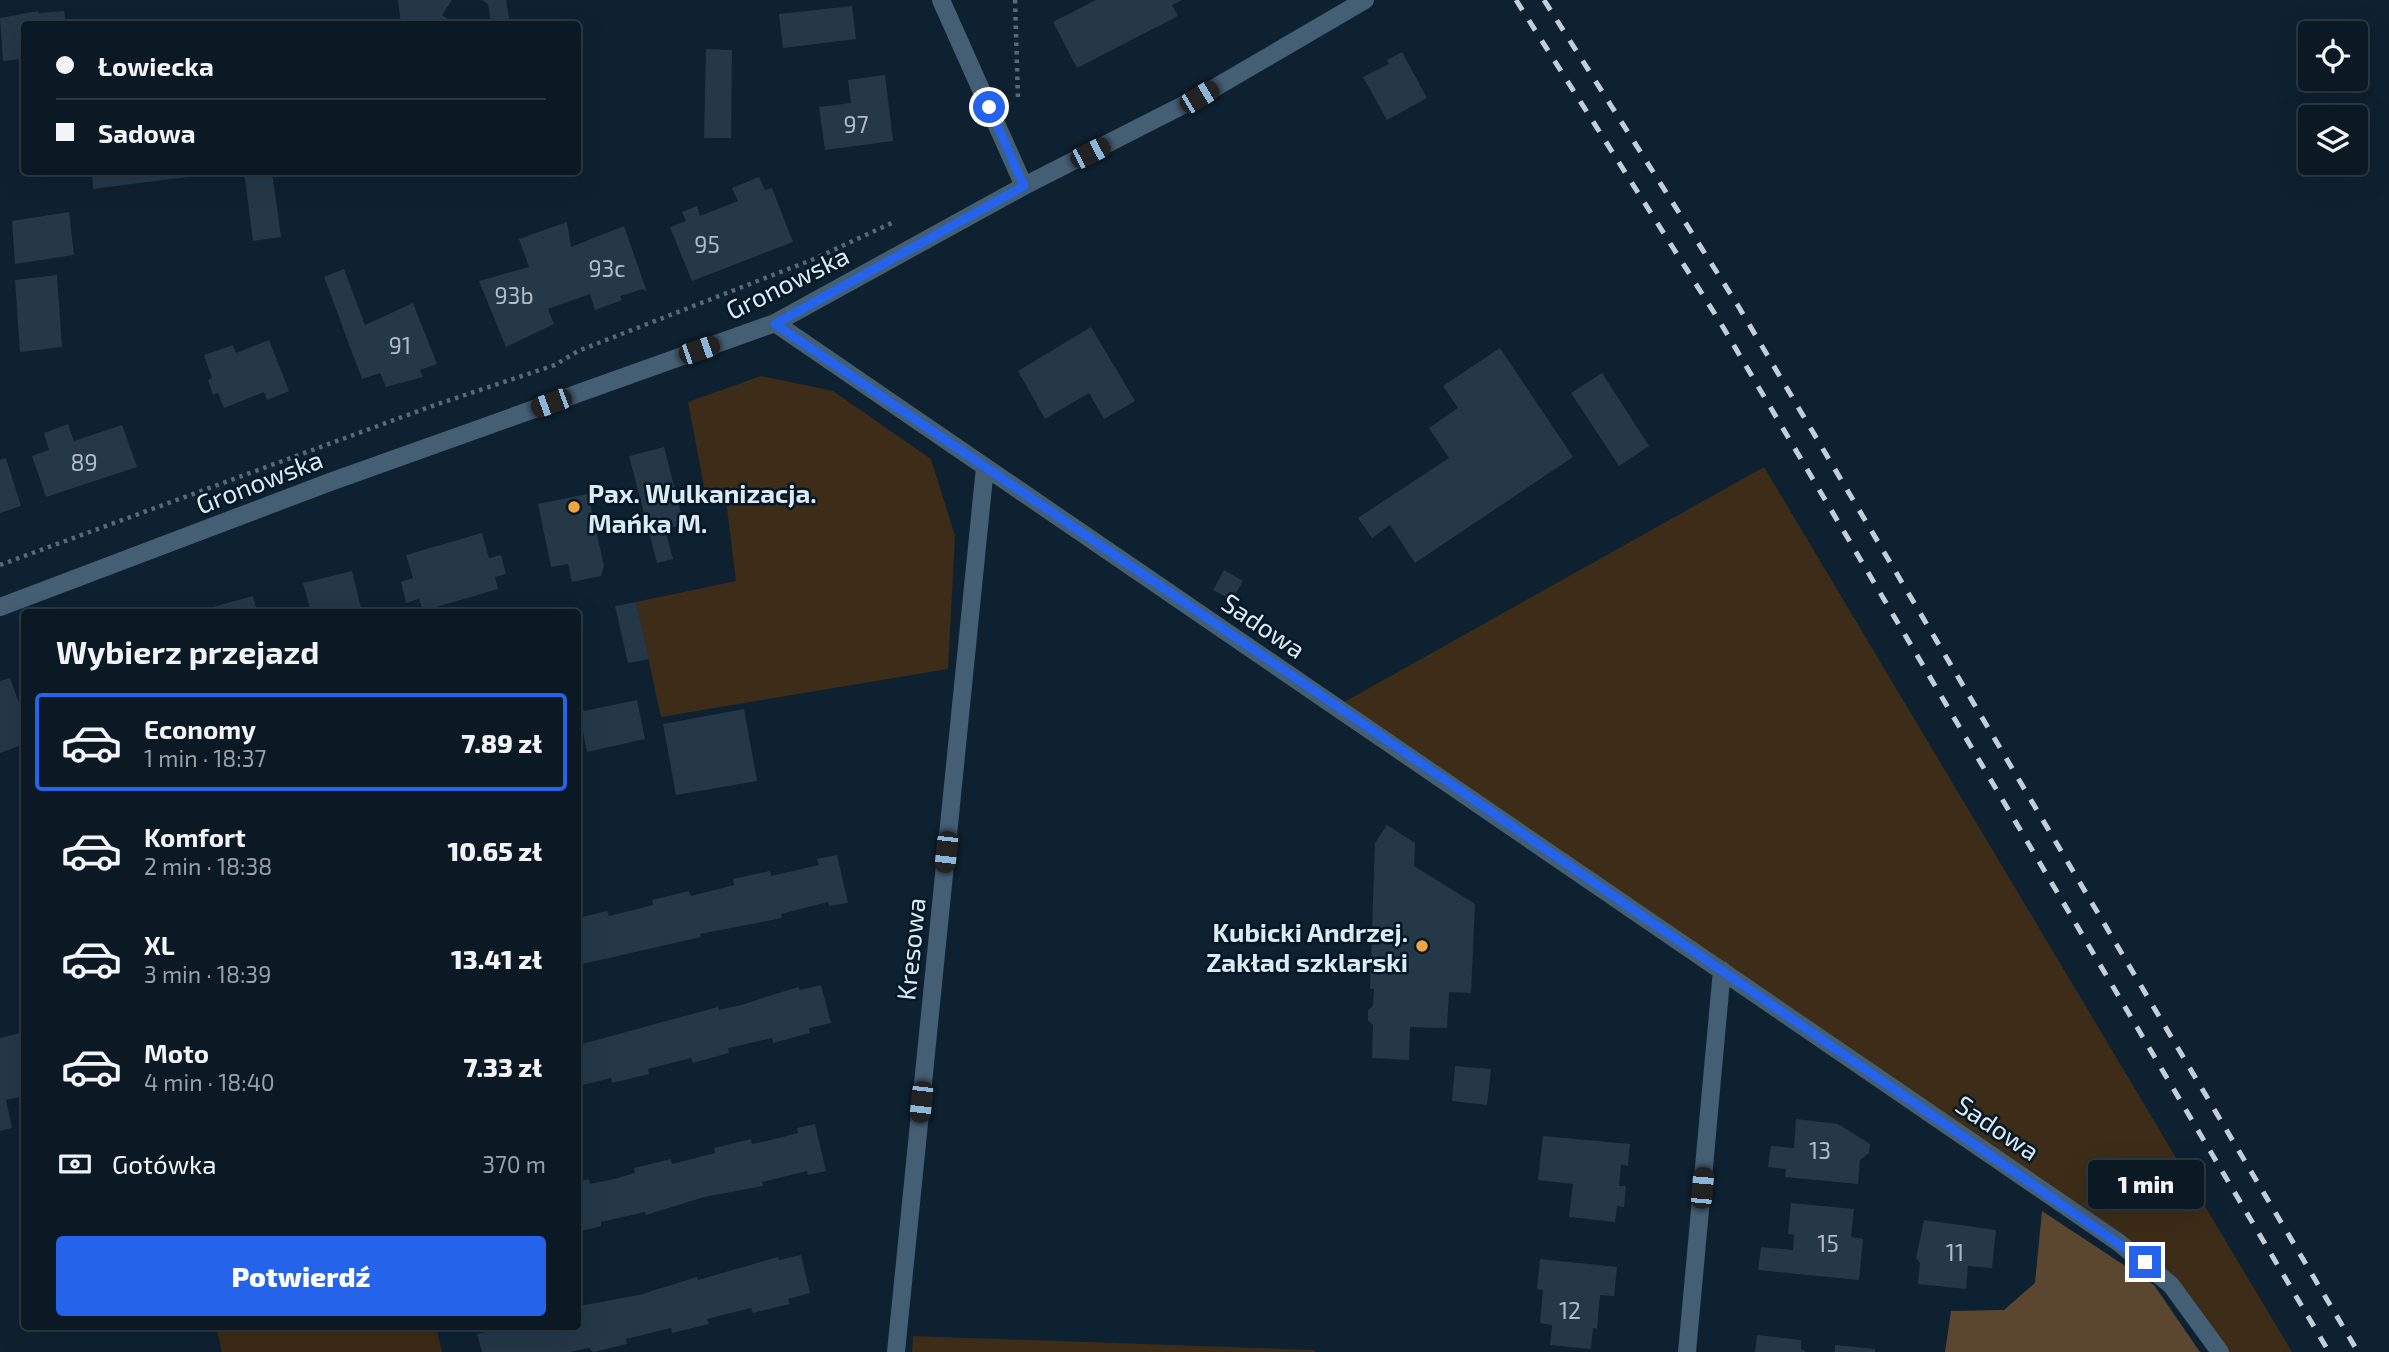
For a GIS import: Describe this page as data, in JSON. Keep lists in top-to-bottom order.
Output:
{
  "streets": {
    "street": ["Gronowska", "Sadowa", "Kresowa"]
  },
  "crossings": [
    ["Gronowska", "Sadowa"],
    ["Sadowa", "Kresowa"]
  ],
  "places": ["Pax. Wulkanizacja. Mańka M.", "Kubicki Andrzej. Zakład szklarski"],
  "house_numbers": [
    "97",
    "95",
    "93c",
    "93b",
    "91",
    "89",
    "13",
    "15",
    "11",
    "12"
  ],
  "page": {
    "banner": ["Łowiecka", "Sadowa"],
    "heading": "Wybierz przejazd",
    "list": [
      {
        "name": "Economy",
        "note": "1 min · 18:37",
        "value": "7.89 zł"
      },
      {
        "name": "Komfort",
        "note": "2 min · 18:38",
        "value": "10.65 zł"
      },
      {
        "name": "XL",
        "note": "3 min · 18:39",
        "value": "13.41 zł"
      },
      {
        "name": "Moto",
        "note": "4 min · 18:40",
        "value": "7.33 zł"
      }
    ],
    "pay": ["Gotówka", "370 m"],
    "bubble": "1 min",
    "buttons": "Potwierdź"
  }
}
